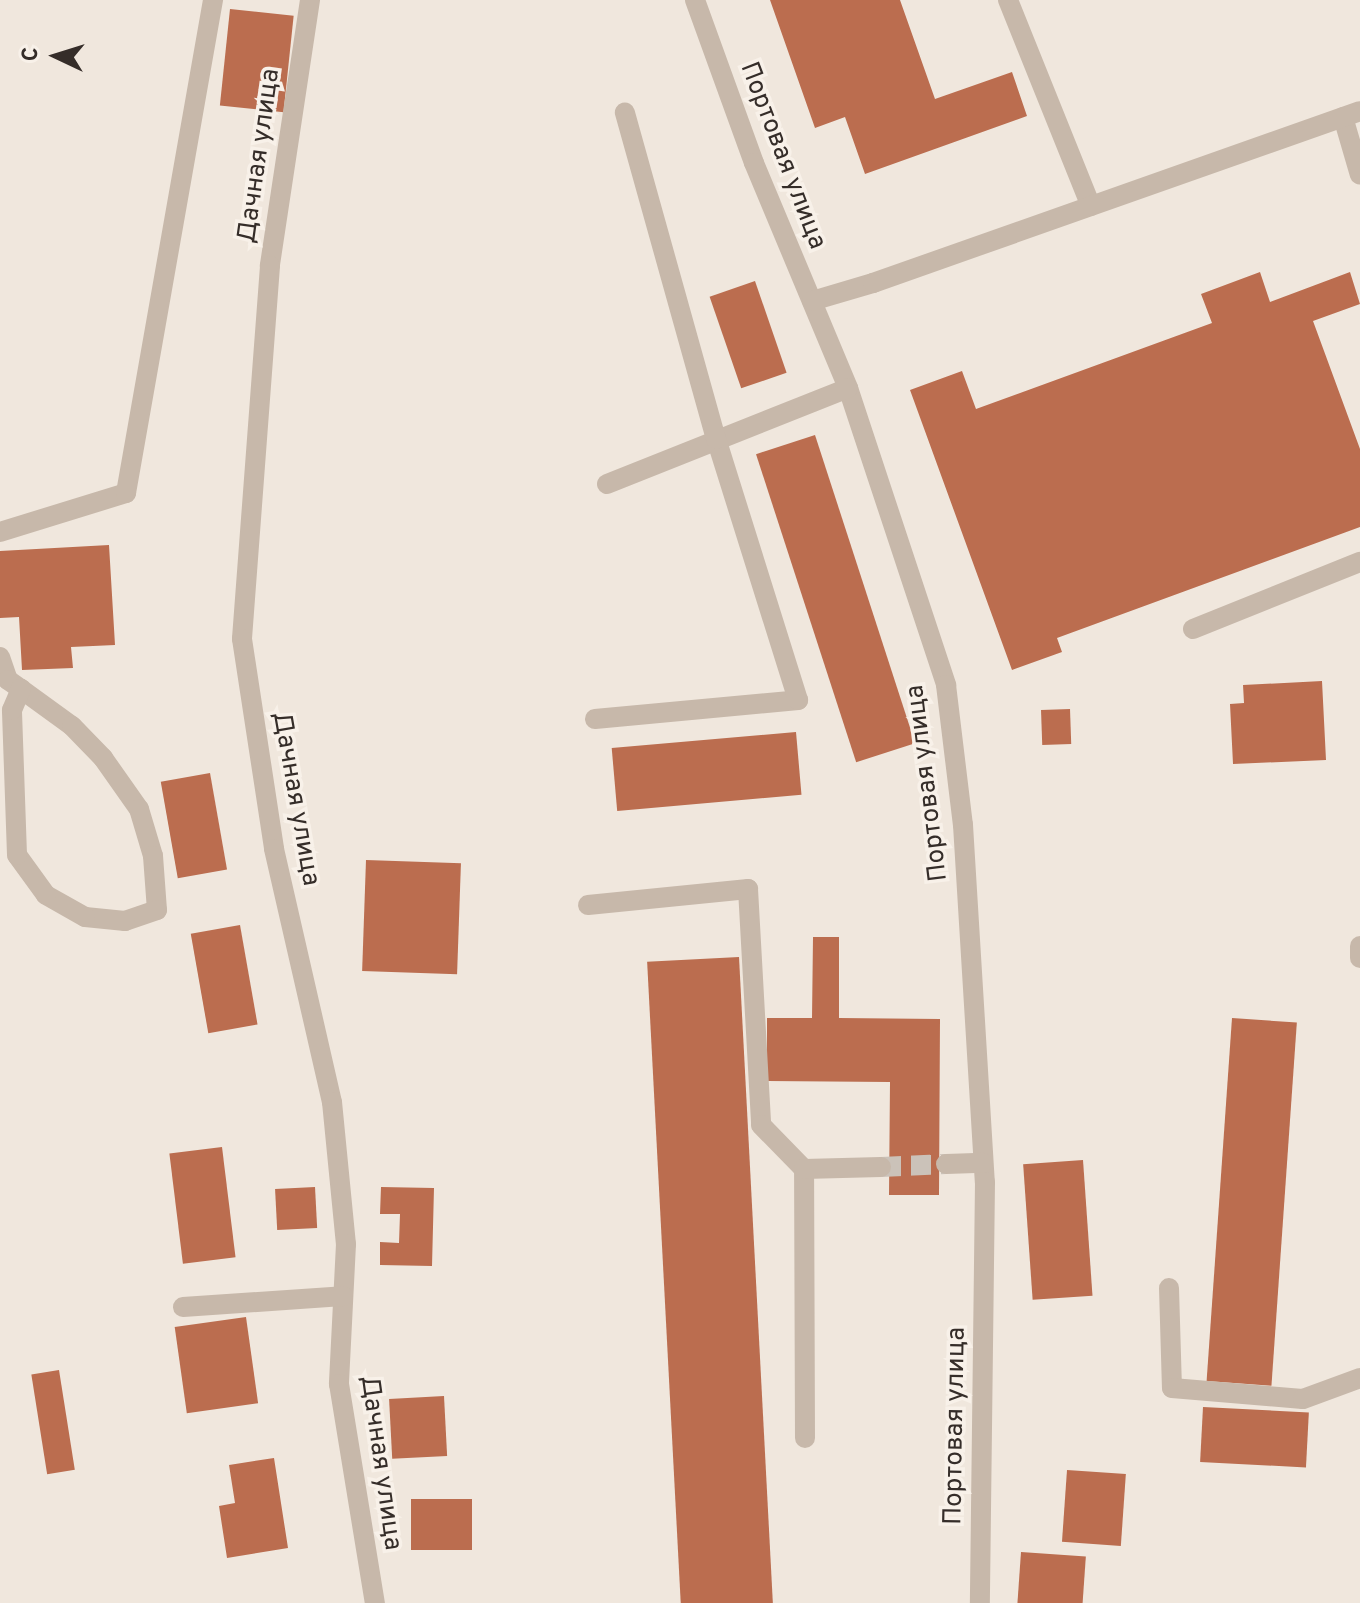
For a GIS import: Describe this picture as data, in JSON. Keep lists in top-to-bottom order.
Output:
{
  "streets": {
    "street": ["Дачная улица", "Портовая улица"]
  },
  "north": "left"
}
